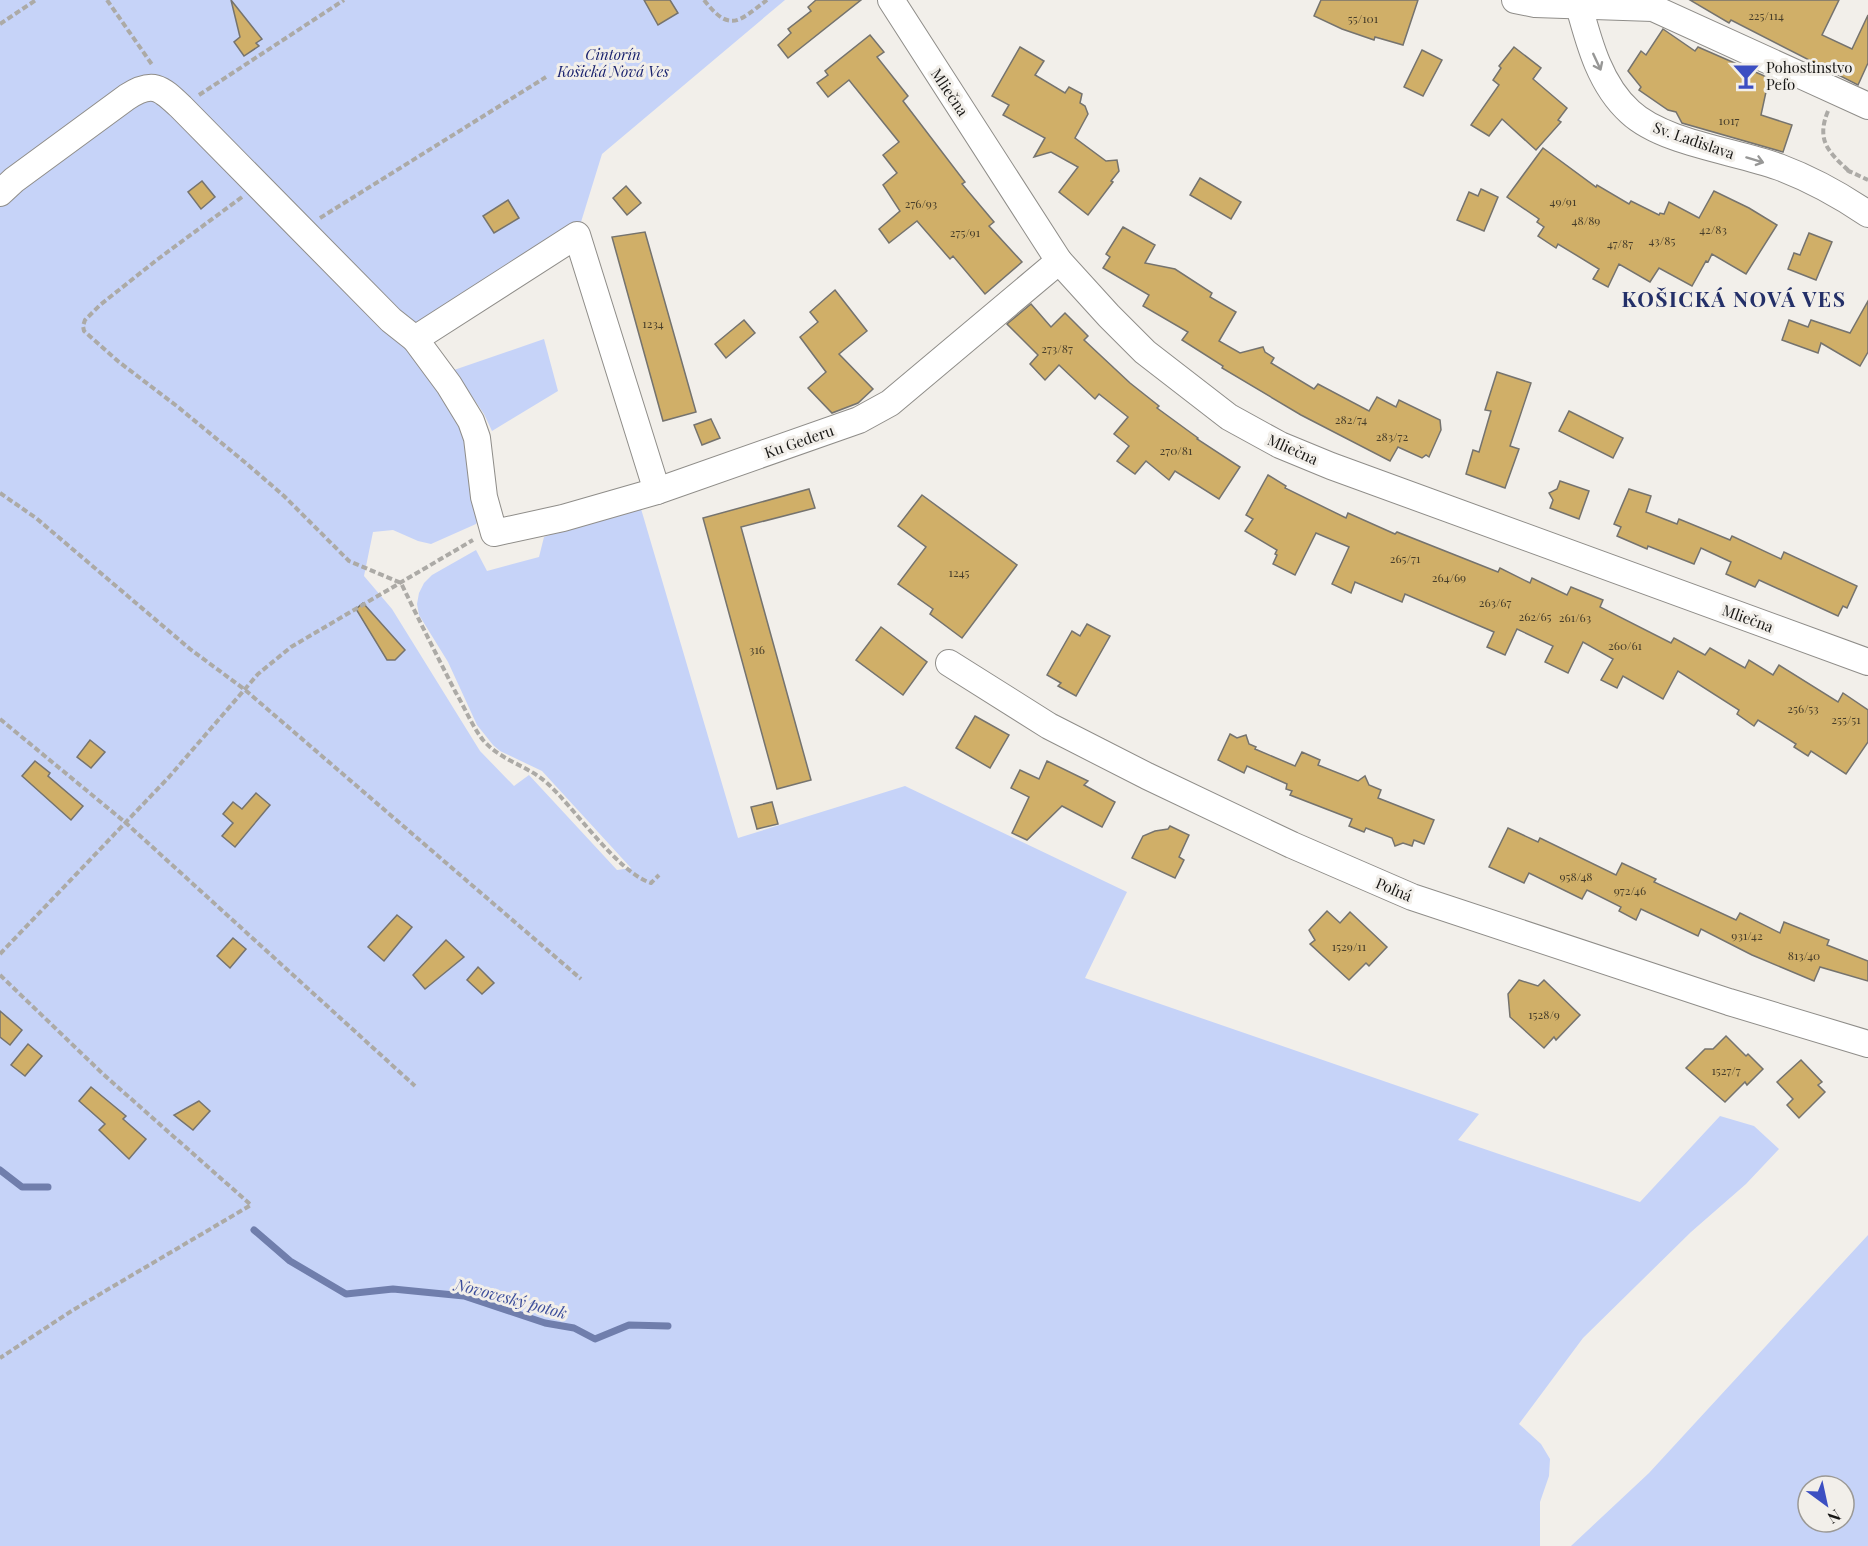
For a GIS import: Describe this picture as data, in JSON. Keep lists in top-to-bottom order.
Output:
{
  "streets": {
    "street": [
      "Mliečna",
      "Sv. Ladislava",
      "Ku Gederu",
      "Poľná"
    ]
  },
  "crossings": [
    ["Mliečna", "Ku Gederu"]
  ],
  "districts": ["KOŠICKÁ NOVÁ VES"],
  "water": ["Novoveský potok"],
  "parks": ["Cintorín Košická Nová Ves"],
  "places": {
    "bar": ["Pohostinstvo Pefo"]
  },
  "house_numbers": [
    "225/114",
    "55/101",
    "1017",
    "49/91",
    "276/93",
    "48/89",
    "42/83",
    "275/91",
    "43/85",
    "47/87",
    "1234",
    "273/87",
    "282/74",
    "283/72",
    "270/81",
    "265/71",
    "1245",
    "264/69",
    "263/67",
    "262/65",
    "261/63",
    "260/61",
    "316",
    "256/53",
    "255/51",
    "958/48",
    "972/46",
    "931/42",
    "1529/11",
    "813/40",
    "1528/9",
    "1527/7"
  ],
  "north": "bottom right"
}
